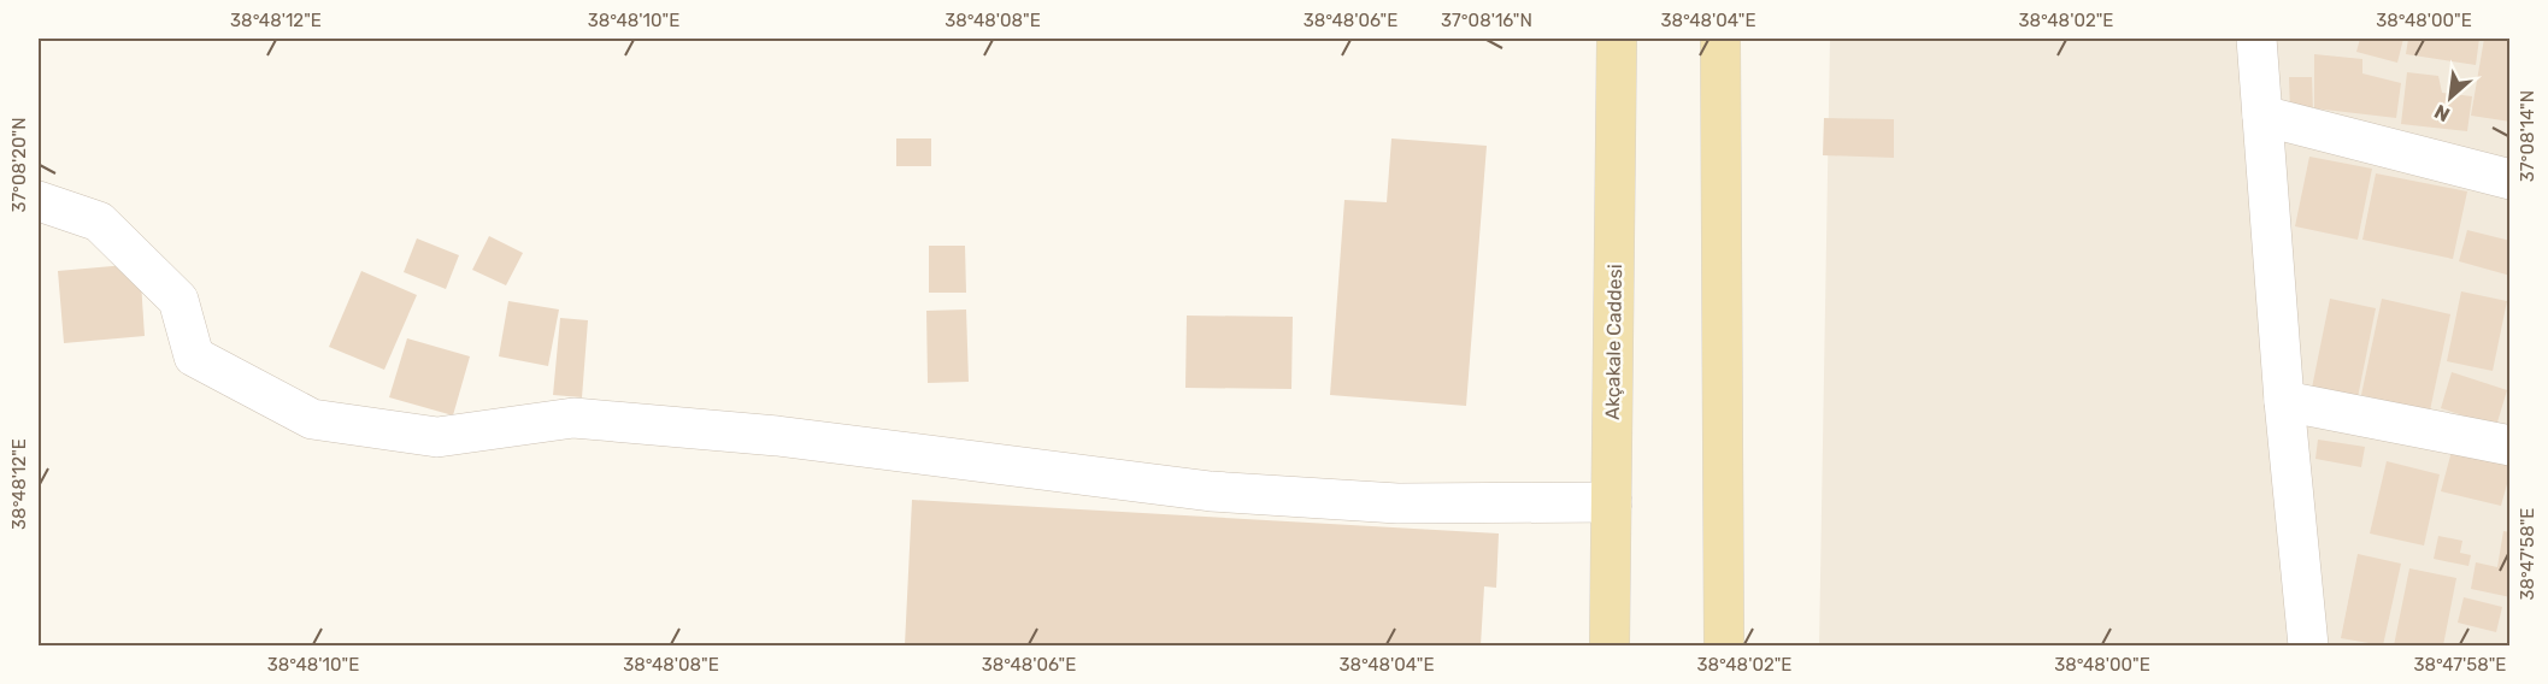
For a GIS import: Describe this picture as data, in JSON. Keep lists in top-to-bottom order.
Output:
{
  "streets": {
    "main road": ["Akçakale Caddesi"]
  },
  "north": "bottom left",
  "coordinates": [
    "38°48'12\"E",
    "38°48'10\"E",
    "38°48'08\"E",
    "38°48'06\"E",
    "37°08'16\"N",
    "38°48'04\"E",
    "38°48'02\"E",
    "38°48'00\"E",
    "37°08'14\"N",
    "37°08'20\"N",
    "38°47'58\"E"
  ]
}
